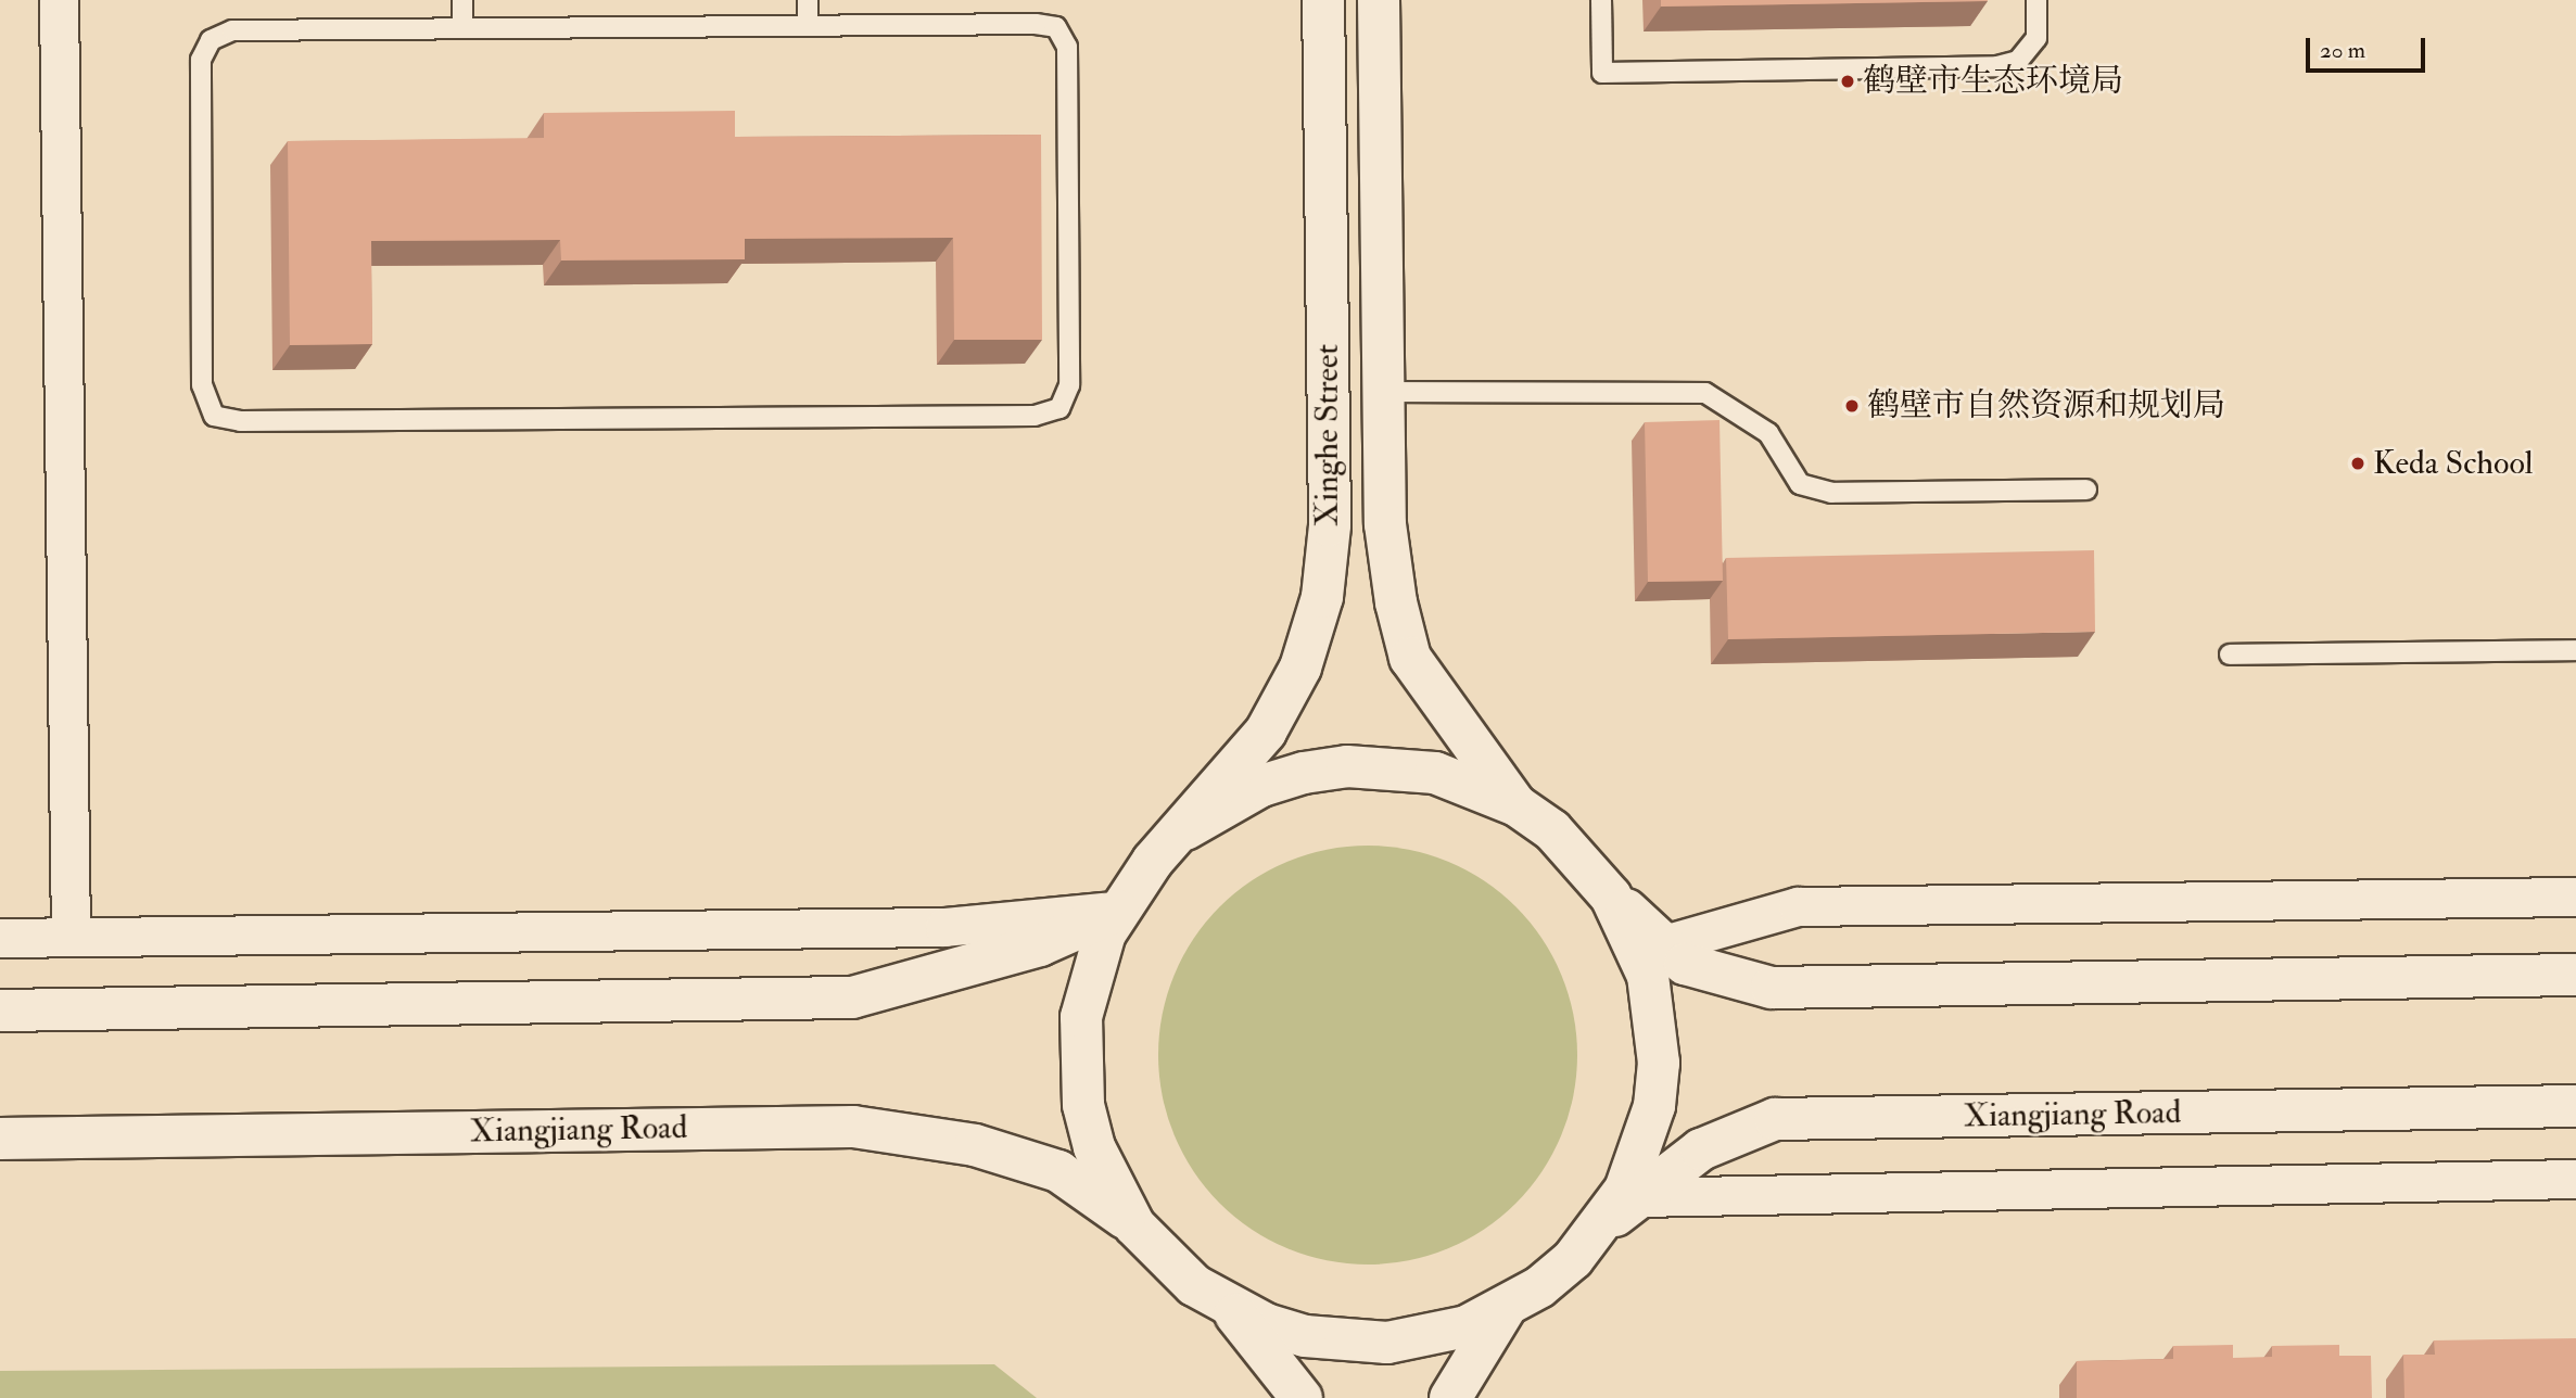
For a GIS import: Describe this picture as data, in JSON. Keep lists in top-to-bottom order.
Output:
{
  "streets": {
    "main road": ["Xinghe Street", "Xiangjiang Road"]
  },
  "places": ["鹤壁市生态环境局", "鹤壁市自然资源和规划局", "Keda School"],
  "scale_bar": "20 m"
}
